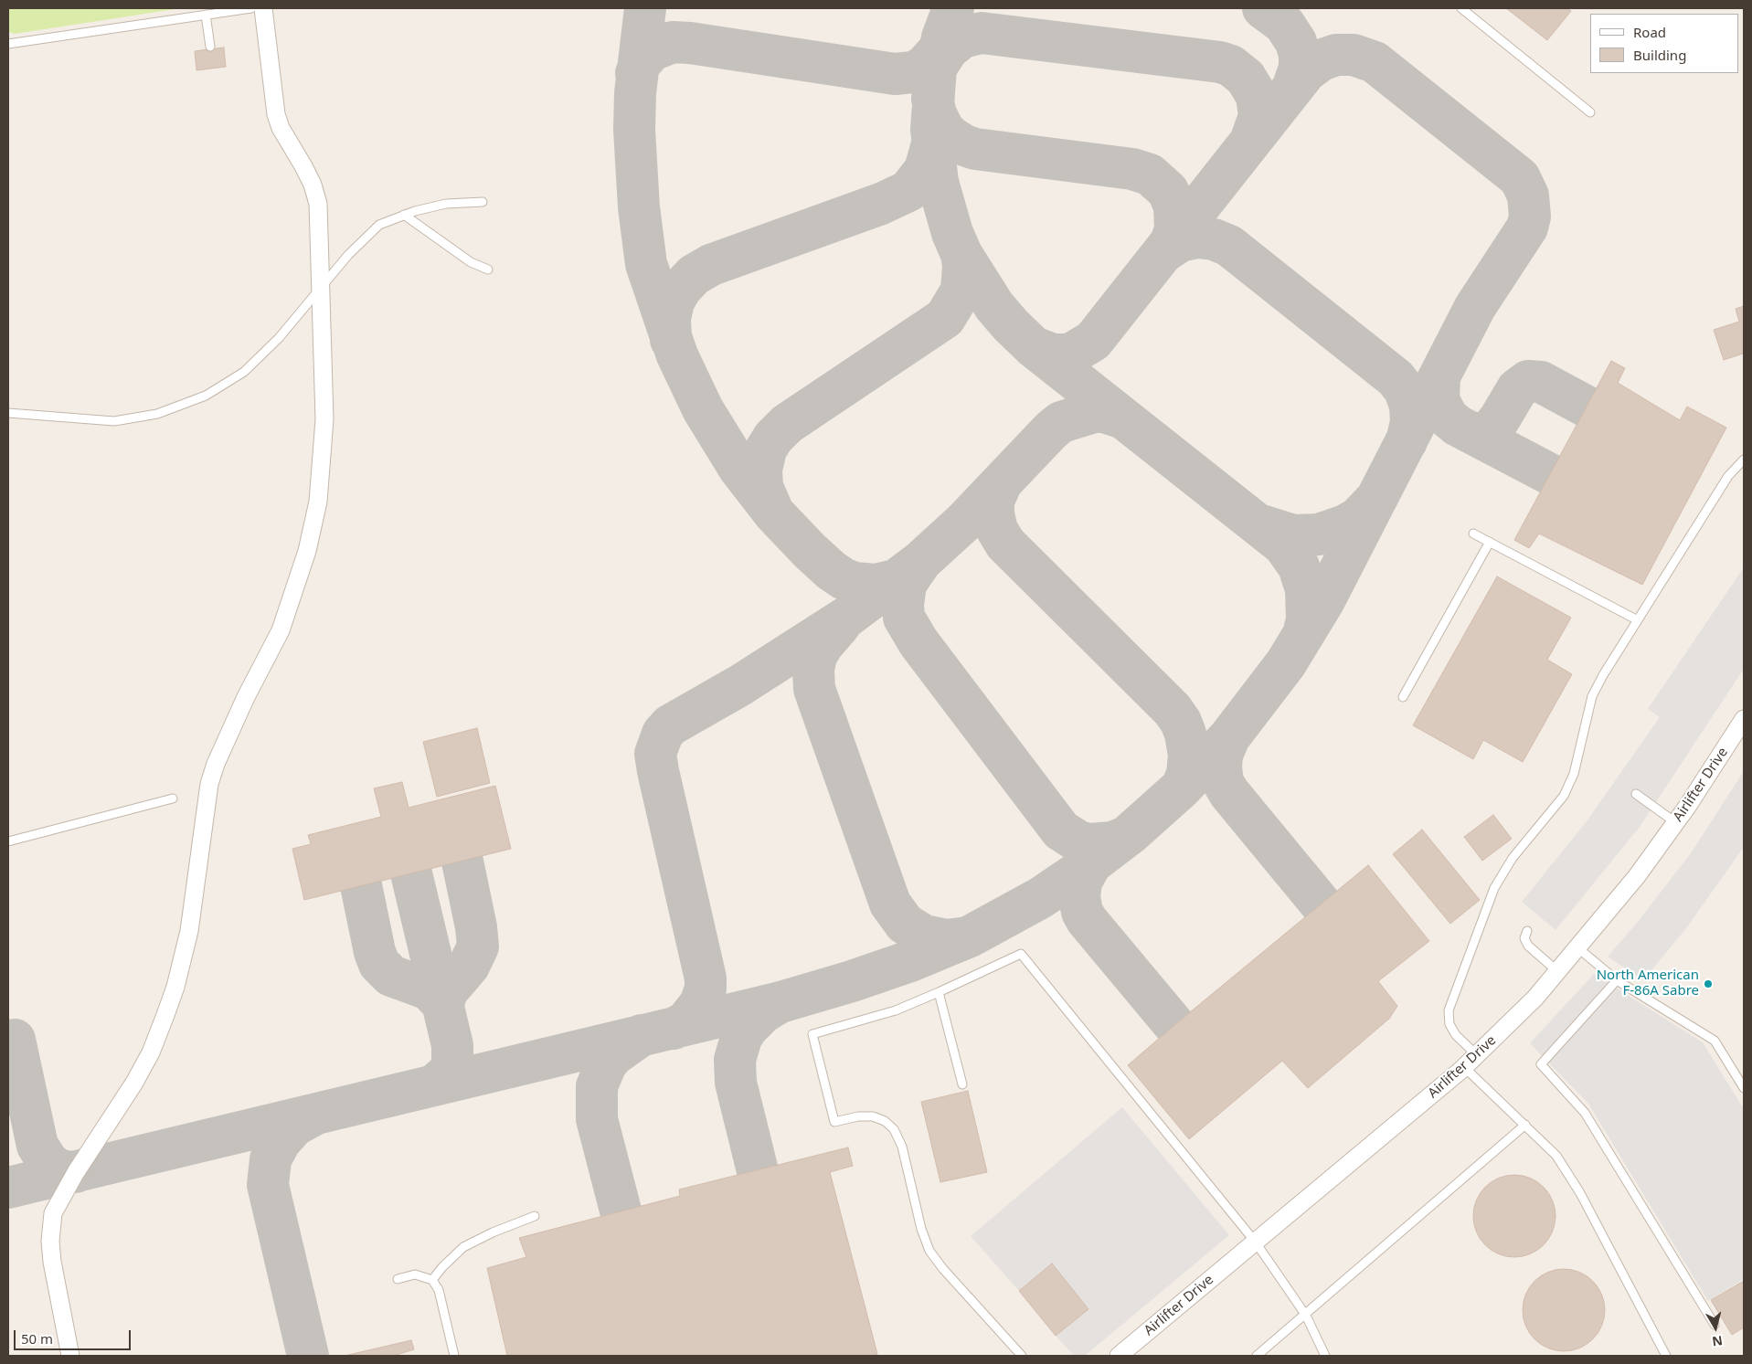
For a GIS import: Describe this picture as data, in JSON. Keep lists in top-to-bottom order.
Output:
{
  "streets": {
    "street": ["Airlifter Drive"]
  },
  "places": ["North American F-86A Sabre"],
  "legend": ["Road", "Building"],
  "scale_bar": "50 m",
  "north": "bottom"
}
